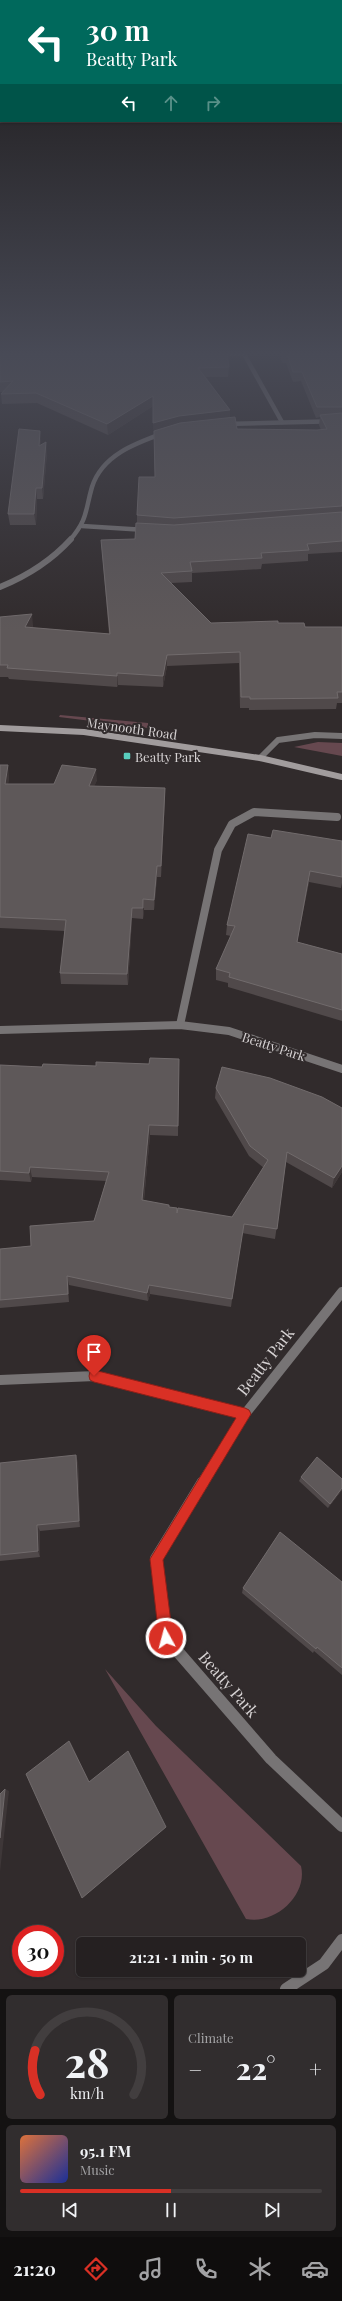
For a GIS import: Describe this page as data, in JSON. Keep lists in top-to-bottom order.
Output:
{
  "streets": {
    "main road": ["Maynooth Road"],
    "street": ["Beatty Park"]
  },
  "places": {
    "transit": ["Beatty Park"]
  },
  "page": {
    "turn": ["30 m", "Beatty Park"],
    "limit": "30",
    "trip": "21:21 · 1 min · 50 m",
    "tile": "Climate",
    "heat": ["−", "22°", "+"],
    "song": ["95.1 FM", "Music"],
    "tabs": "21:20",
    "gauge": ["28", "km/h"]
  }
}
